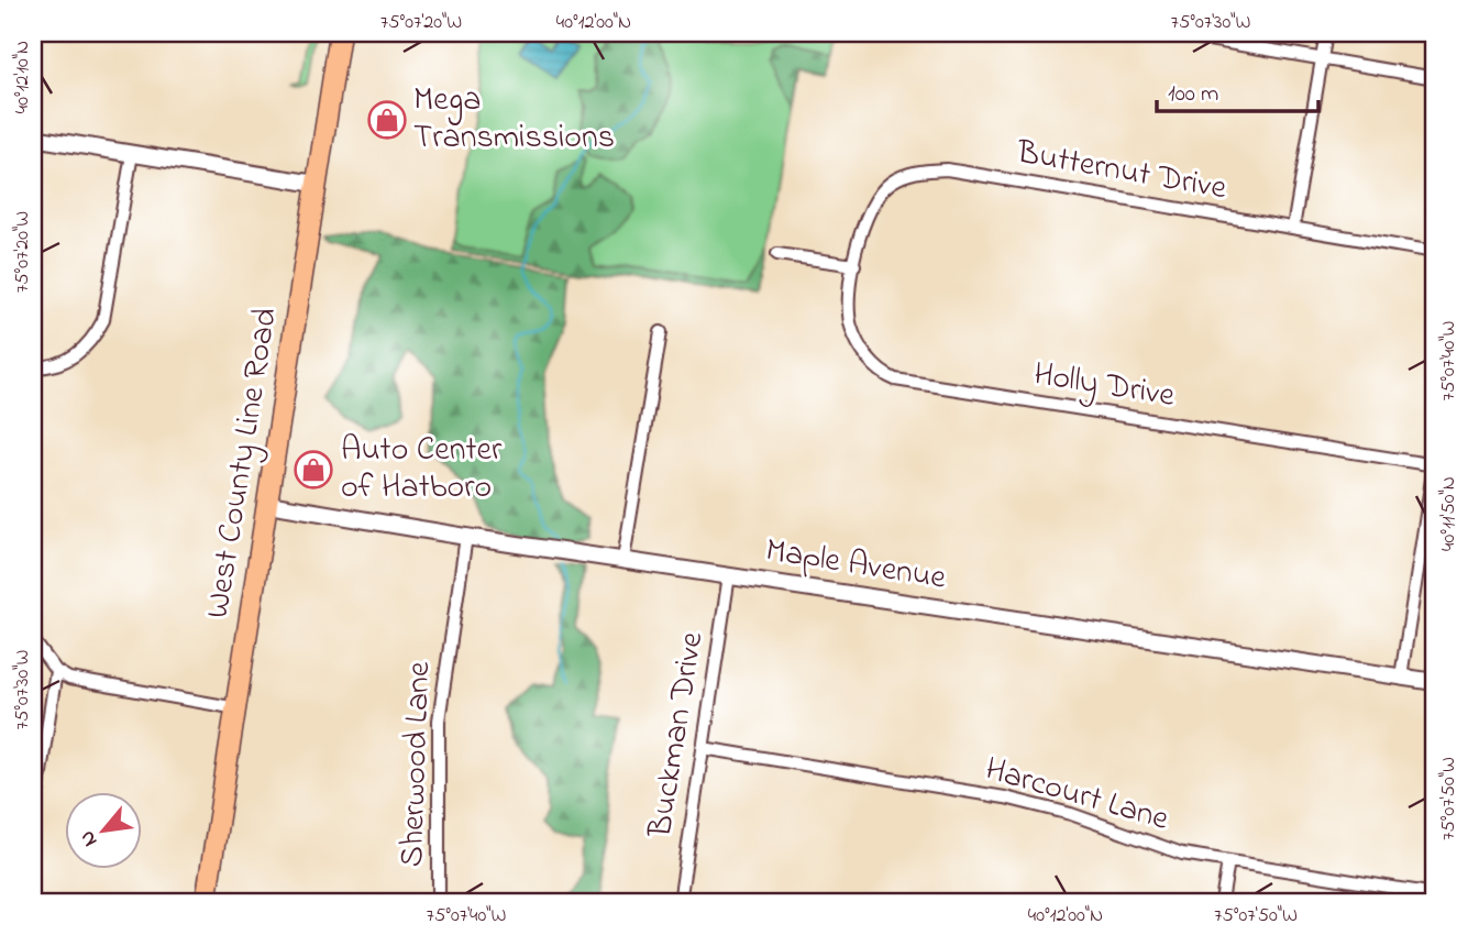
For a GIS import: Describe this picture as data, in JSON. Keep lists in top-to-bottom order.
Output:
{
  "streets": {
    "main road": ["West County Line Road"],
    "street": [
      "Butternut Drive",
      "Holly Drive",
      "Maple Avenue",
      "Buckman Drive",
      "Sherwood Lane",
      "Harcourt Lane"
    ]
  },
  "crossings": [
    ["Butternut Drive", "Holly Drive"],
    ["West County Line Road", "Maple Avenue"],
    ["Maple Avenue", "Buckman Drive"],
    ["Maple Avenue", "Sherwood Lane"],
    ["Buckman Drive", "Harcourt Lane"]
  ],
  "places": {
    "shop": ["Mega Transmissions", "Auto Center of Hatboro"]
  },
  "scale_bar": "100 m",
  "north": "bottom left",
  "coordinates": [
    "75°07'20\"W",
    "40°12'00\"N",
    "75°07'30\"W",
    "40°12'10\"N",
    "75°07'40\"W",
    "40°11'50\"N",
    "75°07'50\"W"
  ]
}
